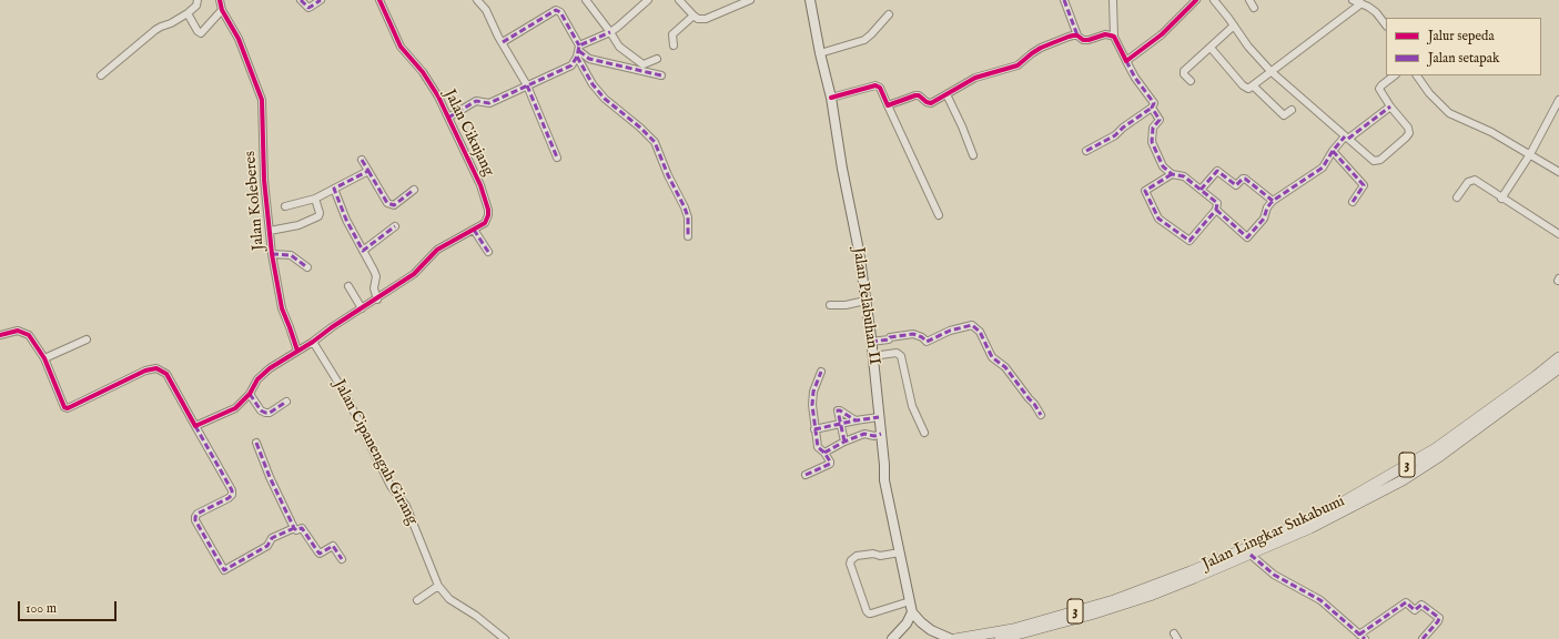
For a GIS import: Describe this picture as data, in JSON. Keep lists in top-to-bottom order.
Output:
{
  "streets": {
    "main road": ["Jalan Pelabuhan II", "3", "Jalan Lingkar Sukabumi"],
    "street": ["Jalan Cikujang", "Jalan Koleberes", "Jalan Cipanengah Girang"]
  },
  "crossings": [
    ["Jalan Cikujang", "Jalan Koleberes"],
    ["Jalan Cikujang", "Jalan Cipanengah Girang"]
  ],
  "legend": ["Jalur sepeda", "Jalan setapak"],
  "scale_bar": "100 m"
}
